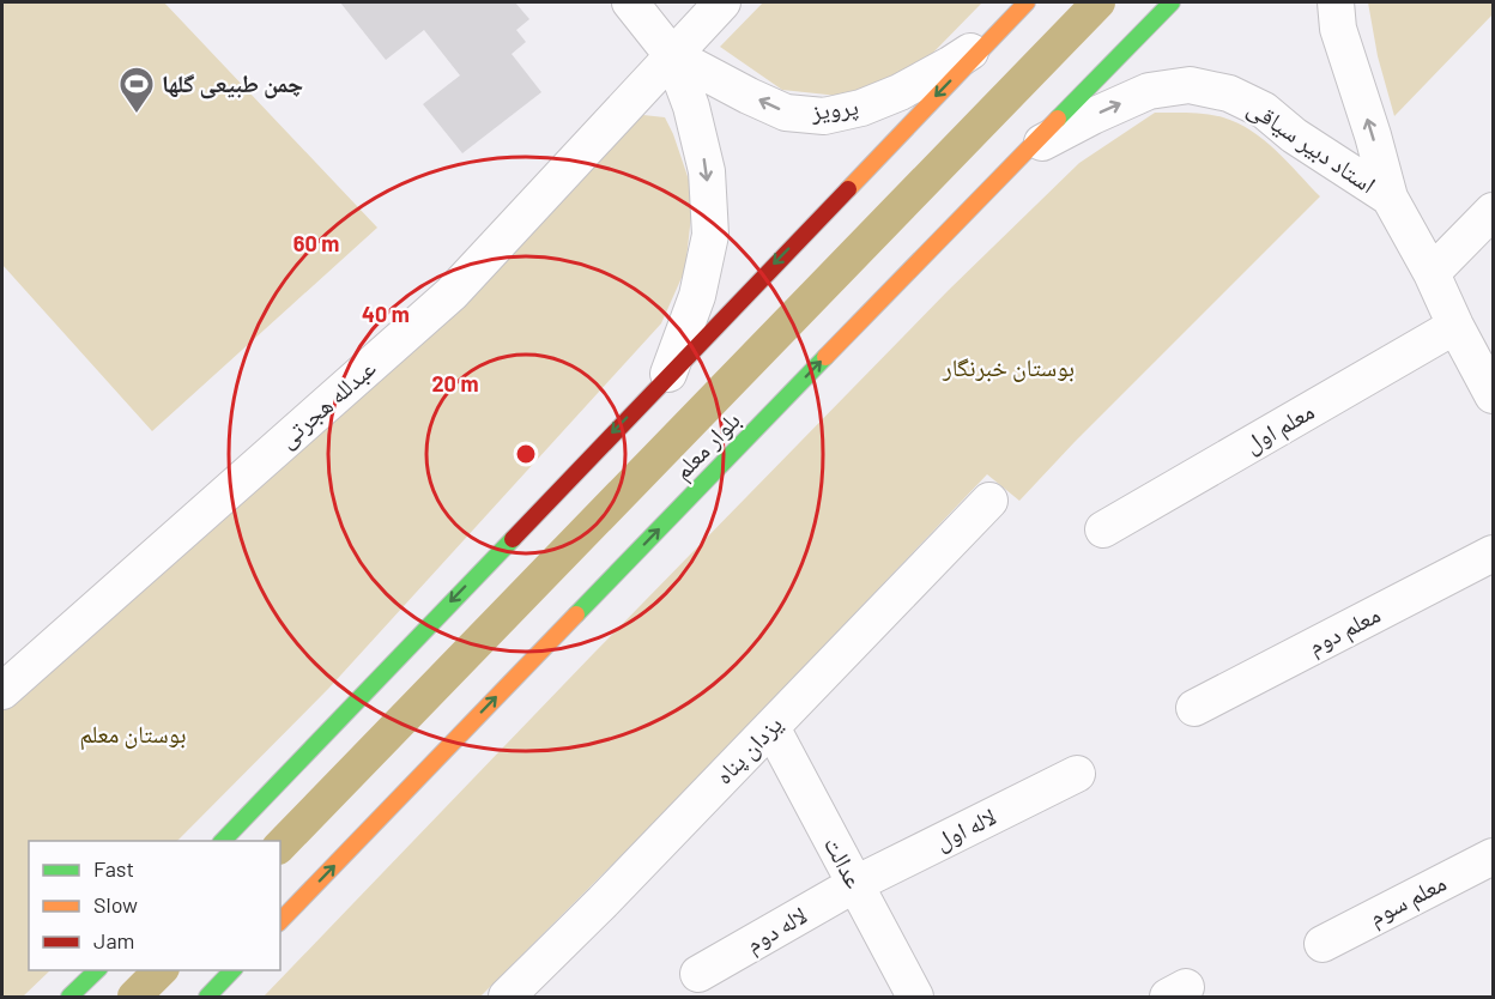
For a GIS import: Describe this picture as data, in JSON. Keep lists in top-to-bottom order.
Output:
{
  "streets": {
    "main road": ["بلوار معلم"],
    "street": [
      "پرویز",
      "استاد دبیر سیاقی",
      "عبدلله هجرتی",
      "معلم اول",
      "معلم دوم",
      "یزدان پناه",
      "لاله اول",
      "عدالت",
      "معلم سوم",
      "لاله دوم"
    ]
  },
  "crossings": [
    ["پرویز", "عبدلله هجرتی"],
    ["استاد دبیر سیاقی", "معلم اول"],
    ["استاد دبیر سیاقی", "بلوار معلم"],
    ["یزدان پناه", "عدالت"],
    ["لاله اول", "عدالت"],
    ["لاله اول", "لاله دوم"],
    ["عدالت", "لاله دوم"]
  ],
  "one_way": ["استاد دبیر سیاقی"],
  "parks": ["بوستان خبرنگار", "بوستان معلم"],
  "places": {
    "sports": ["چمن طبیعی گلها"]
  },
  "legend": ["Fast", "Slow", "Jam"],
  "rings": ["60 m", "40 m", "20 m"]
}
